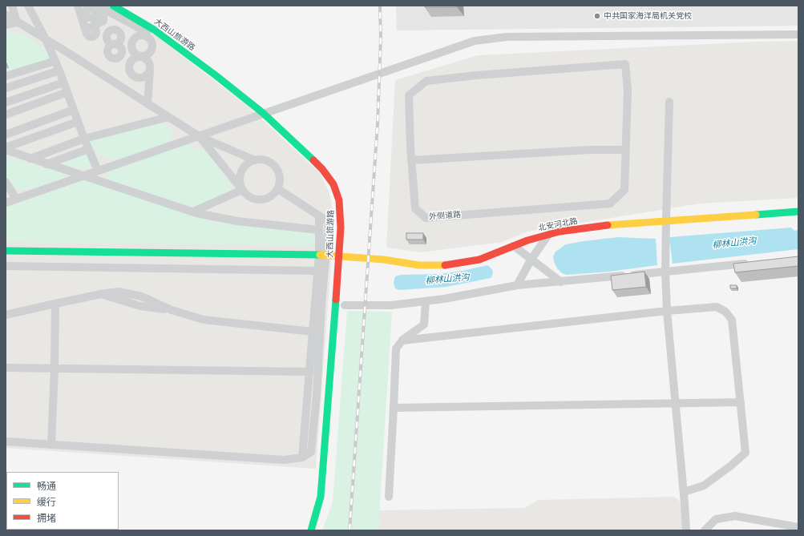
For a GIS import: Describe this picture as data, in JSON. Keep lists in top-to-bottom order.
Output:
{
  "streets": {
    "street": ["大西山旅游路", "外侧道路", "北安河北路"]
  },
  "crossings": [
    ["大西山旅游路", "北安河北路"]
  ],
  "water": ["柳林山洪沟"],
  "places": ["中共国家海洋局机关党校"],
  "legend": ["畅通", "缓行", "拥堵"]
}
